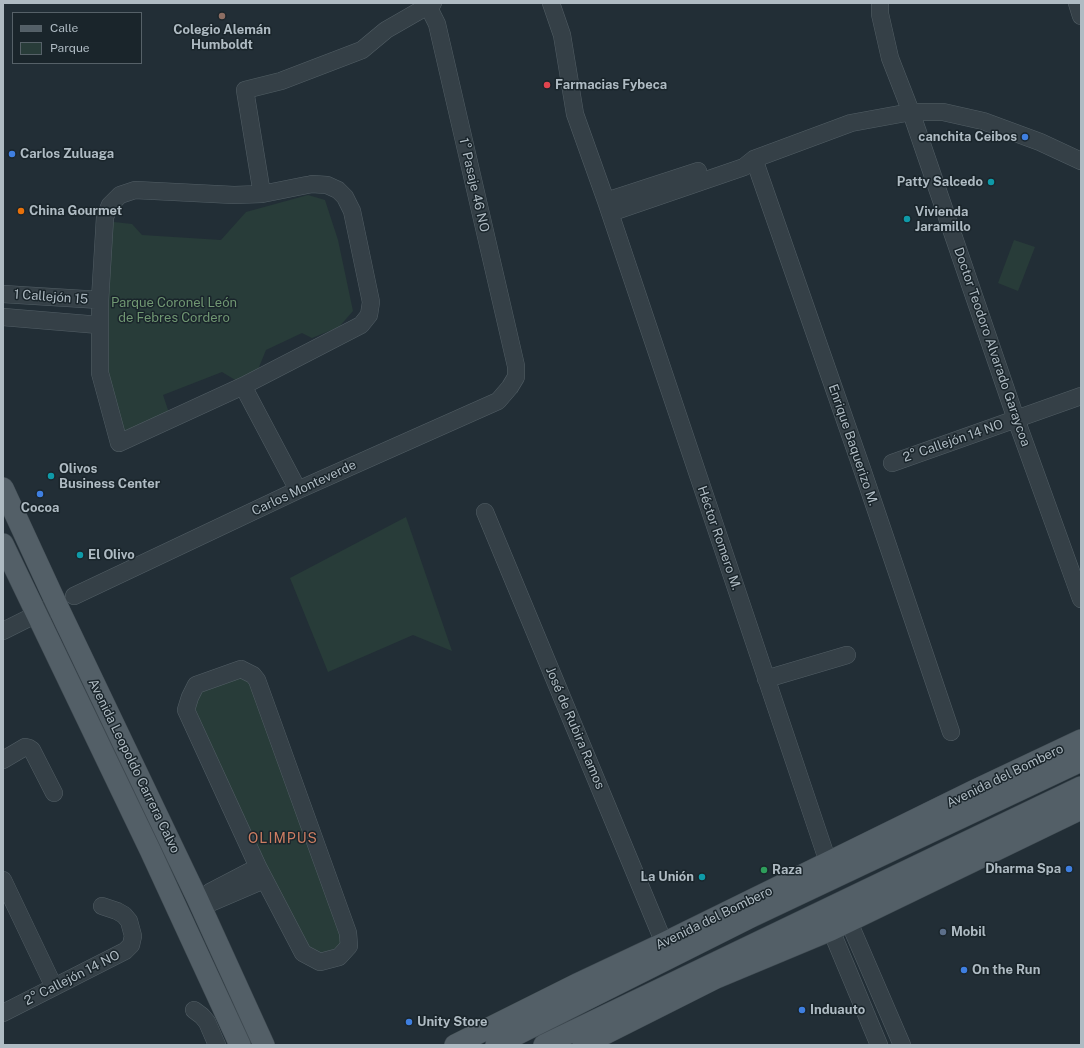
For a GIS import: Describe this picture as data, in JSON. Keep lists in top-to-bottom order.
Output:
{
  "streets": {
    "main road": ["Avenida Leopoldo Carrera Calvo", "Avenida del Bombero"],
    "street": [
      "1° Pasaje 46 NO",
      "1 Callejón 15",
      "Doctor Teodoro Alvarado Garaycoa",
      "2° Callejón 14 NO",
      "Enrique Baquerizo M.",
      "Carlos Monteverde",
      "Héctor Romero M.",
      "José de Rubira Ramos"
    ]
  },
  "crossings": [
    ["1° Pasaje 46 NO", "Carlos Monteverde"],
    ["Doctor Teodoro Alvarado Garaycoa", "2° Callejón 14 NO"],
    ["Carlos Monteverde", "Avenida Leopoldo Carrera Calvo"],
    ["Héctor Romero M.", "Avenida del Bombero"],
    ["José de Rubira Ramos", "Avenida del Bombero"]
  ],
  "districts": ["OLIMPUS"],
  "parks": ["Parque Coronel León de Febres Cordero"],
  "places": [
    "Colegio Alemán Humboldt",
    "Farmacias Fybeca",
    "canchita Ceibos",
    "Carlos Zuluaga",
    "Patty Salcedo",
    "China Gourmet",
    "Vivienda Jaramillo",
    "Olivos Business Center",
    "Cocoa",
    "El Olivo",
    "Dharma Spa",
    "Raza",
    "La Unión",
    "Mobil",
    "On the Run",
    "Induauto",
    "Unity Store"
  ],
  "legend": ["Calle", "Parque"]
}
